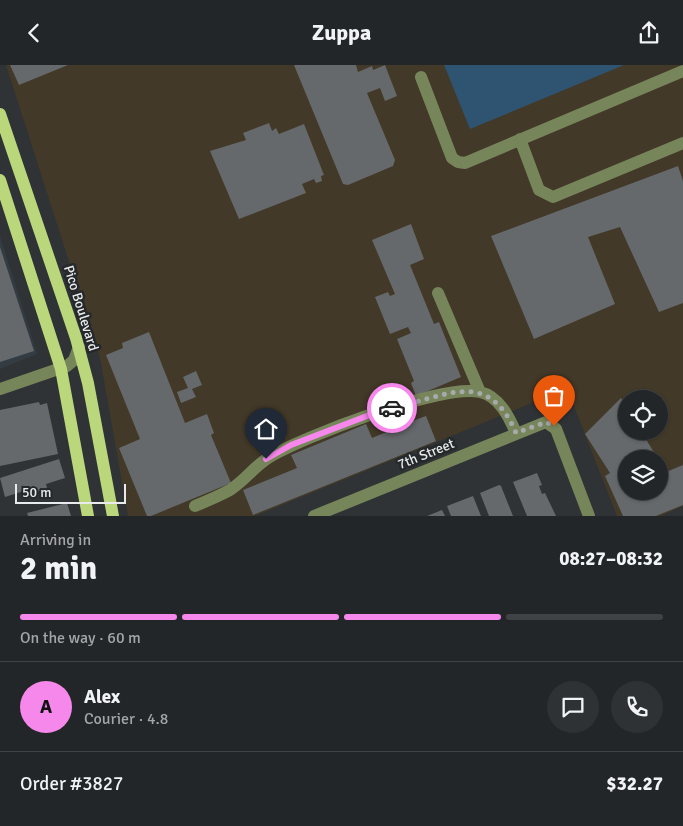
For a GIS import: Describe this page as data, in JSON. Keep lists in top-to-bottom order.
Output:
{
  "streets": {
    "main road": ["Pico Boulevard"],
    "street": ["7th Street"]
  },
  "scale_bar": "50 m",
  "page": {
    "header": "Zuppa",
    "scale": "50 m",
    "heading": ["2 min", "Arriving in", "08:27–08:32"],
    "panel": [
      "Alex",
      "Courier · 4.8",
      "Order #3827",
      "$32.27"
    ],
    "bar": "On the way · 60 m",
    "round": "A"
  }
}
